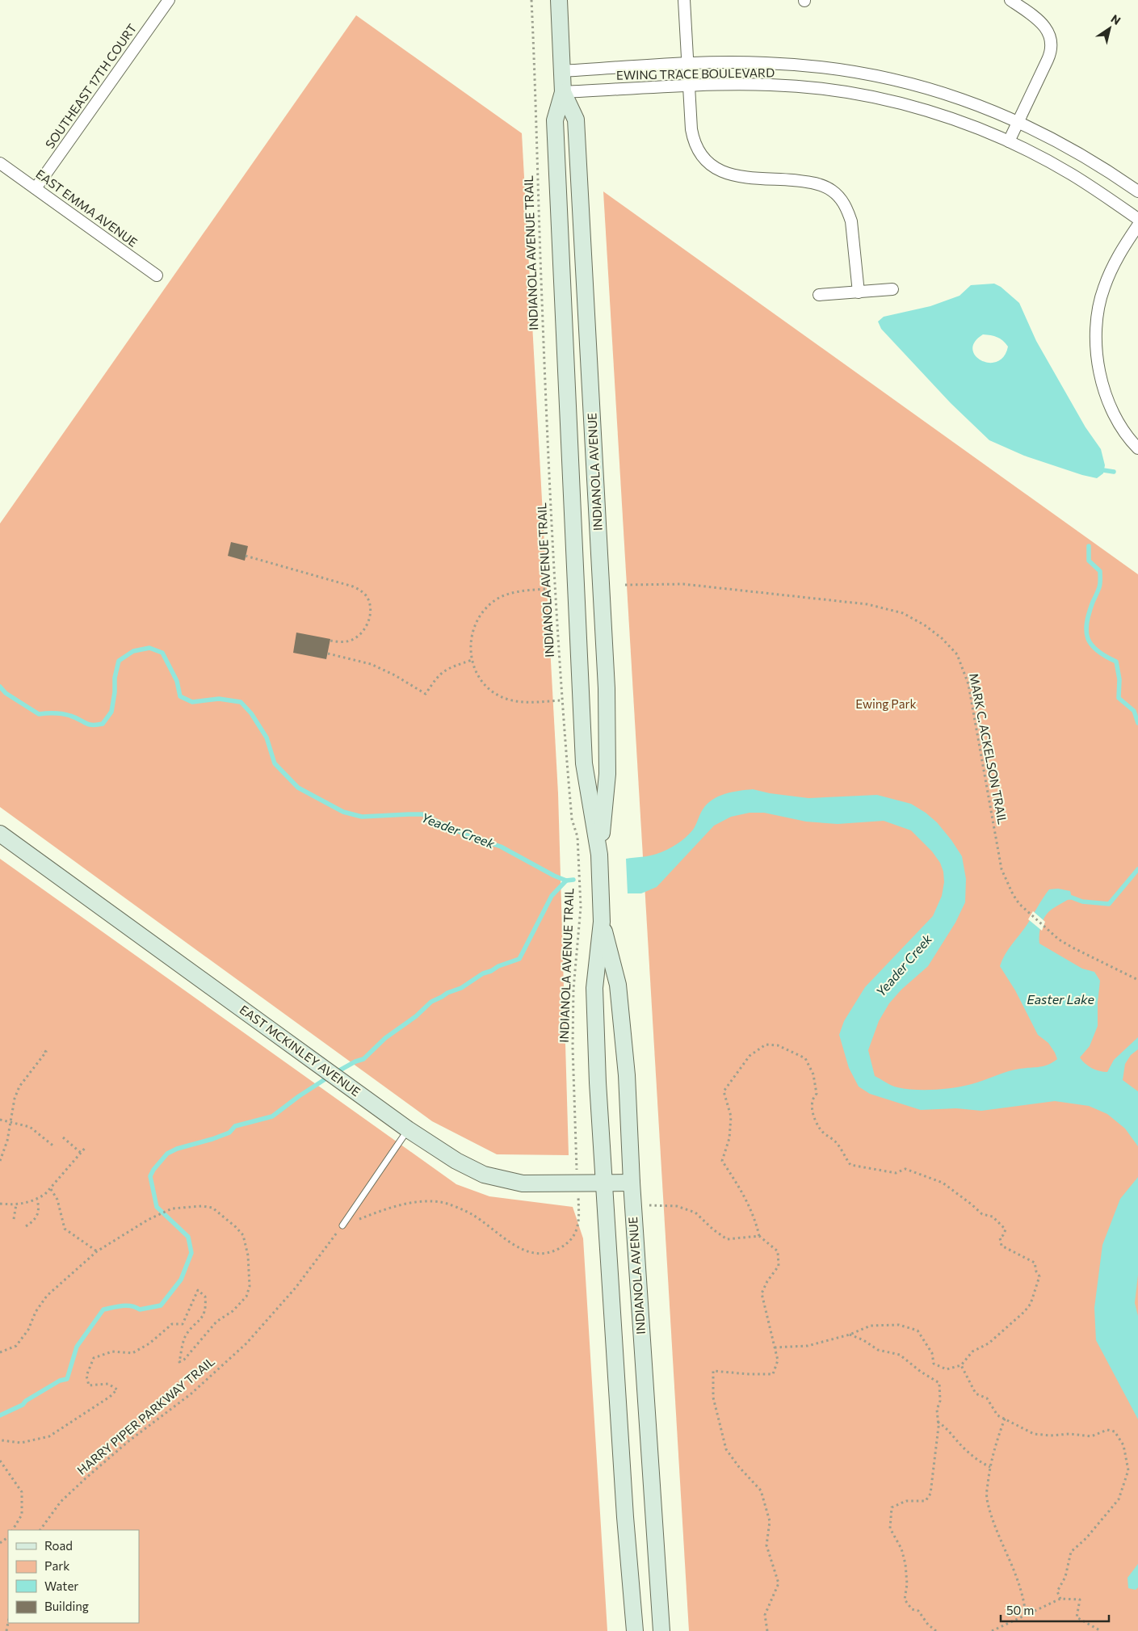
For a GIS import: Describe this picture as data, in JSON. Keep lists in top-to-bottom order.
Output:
{
  "streets": {
    "main road": ["INDIANOLA AVENUE", "EAST MCKINLEY AVENUE"],
    "street": ["EWING TRACE BOULEVARD", "SOUTHEAST 17TH COURT", "EAST EMMA AVENUE"],
    "path": ["INDIANOLA AVENUE TRAIL", "MARK C. ACKELSON TRAIL", "HARRY PIPER PARKWAY TRAIL"]
  },
  "crossings": [
    ["EWING TRACE BOULEVARD", "INDIANOLA AVENUE"],
    ["SOUTHEAST 17TH COURT", "EAST EMMA AVENUE"],
    ["INDIANOLA AVENUE", "EAST MCKINLEY AVENUE"]
  ],
  "water": ["Yeader Creek", "Easter Lake"],
  "parks": ["Ewing Park"],
  "legend": [
    "Road",
    "Park",
    "Water",
    "Building"
  ],
  "scale_bar": "50 m",
  "north": "top right"
}
